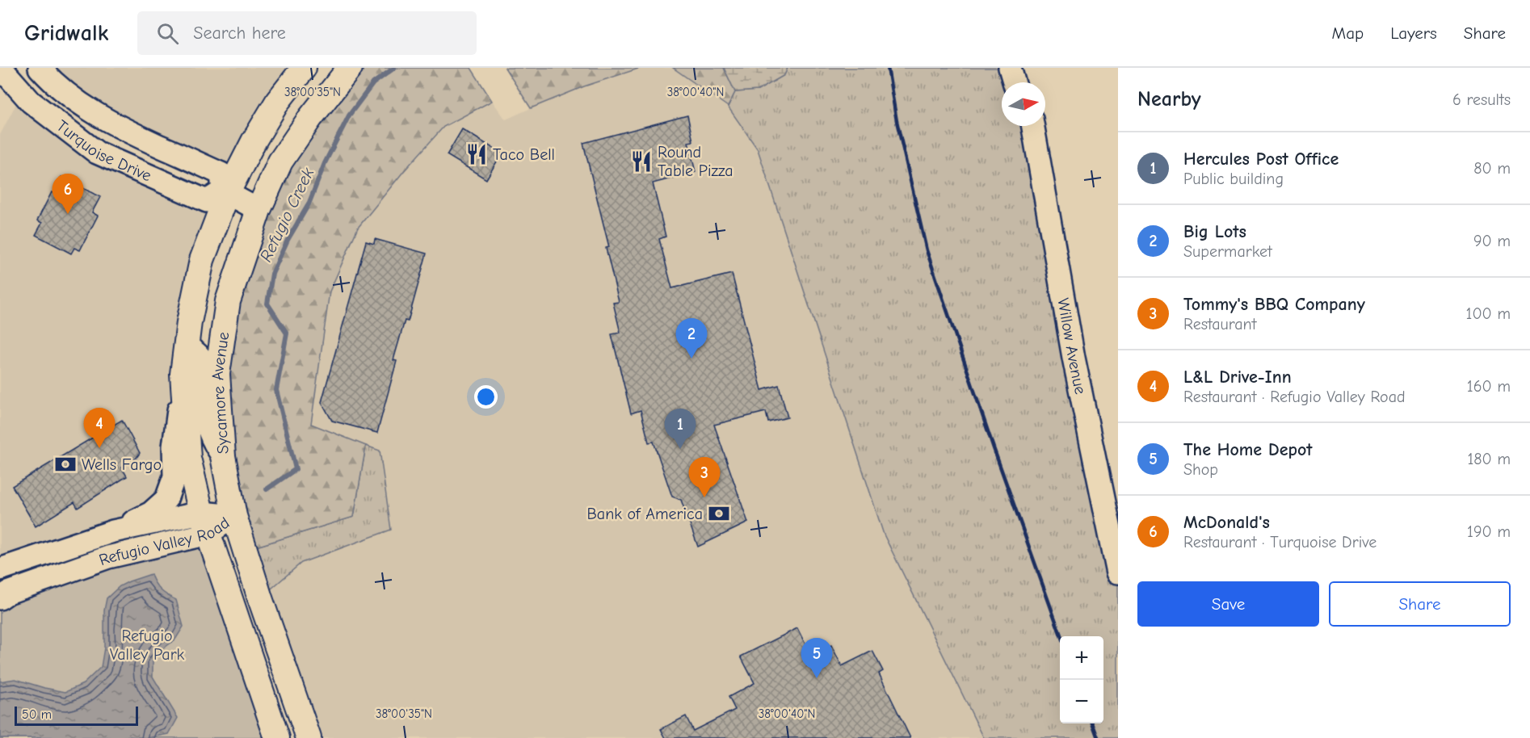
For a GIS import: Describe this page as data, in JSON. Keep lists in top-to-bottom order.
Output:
{
  "streets": {
    "main road": ["Sycamore Avenue"],
    "street": ["Turquoise Drive", "Willow Avenue", "Refugio Valley Road"]
  },
  "crossings": [
    ["Sycamore Avenue", "Refugio Valley Road"]
  ],
  "water": ["Refugio Creek"],
  "parks": ["Refugio Valley Park"],
  "places": {
    "restaurant": ["Taco Bell", "Round Table Pizza"],
    "bank": ["Wells Fargo", "Bank of America"]
  },
  "scale_bar": "50 m",
  "north": "right",
  "page": {
    "header": "Gridwalk",
    "search": "Search here",
    "nav": ["Map", "Layers", "Share"],
    "heading": ["Nearby", "6 results"],
    "list": [
      {
        "mark": "1",
        "name": "Hercules Post Office",
        "note": "Public building",
        "value": "80 m"
      },
      {
        "mark": "2",
        "name": "Big Lots",
        "note": "Supermarket",
        "value": "90 m"
      },
      {
        "mark": "3",
        "name": "Tommy's BBQ Company",
        "note": "Restaurant",
        "value": "100 m"
      },
      {
        "mark": "4",
        "name": "L&L Drive-Inn",
        "note": "Restaurant · Refugio Valley Road",
        "value": "160 m"
      },
      {
        "mark": "5",
        "name": "The Home Depot",
        "note": "Shop",
        "value": "180 m"
      },
      {
        "mark": "6",
        "name": "McDonald's",
        "note": "Restaurant · Turquoise Drive",
        "value": "190 m"
      }
    ],
    "pins": [
      "6",
      "2",
      "4",
      "1",
      "3",
      "5"
    ],
    "buttons": ["Save", "Share"],
    "map_buttons": ["+", "−"],
    "scale": "50 m"
  },
  "coordinates": ["38°00'35\"N", "38°00'40\"N"]
}
